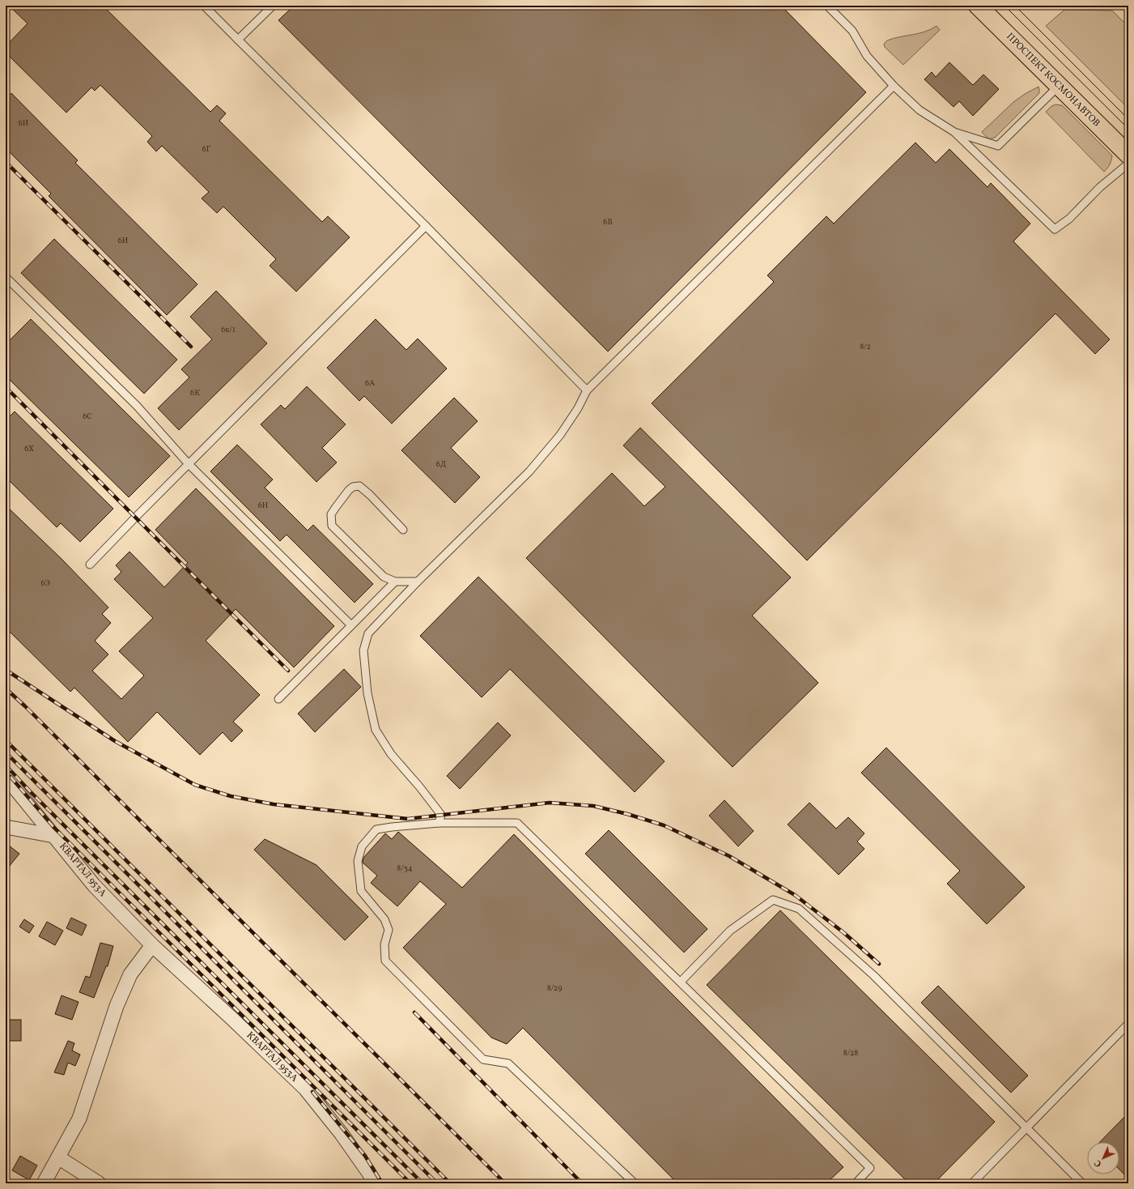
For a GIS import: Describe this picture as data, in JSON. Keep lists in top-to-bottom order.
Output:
{
  "streets": {
    "main road": ["ПРОСПЕКТ КОСМОНАВТОВ"],
    "street": ["КВАРТАЛ 953А"]
  },
  "house_numbers": [
    "6И",
    "6Г",
    "6В",
    "6И",
    "6к/1",
    "8/2",
    "6А",
    "6К",
    "6С",
    "6Х",
    "6Д",
    "6Н",
    "6Э",
    "8/34",
    "8/29",
    "8/28"
  ],
  "north": "bottom left"
}
